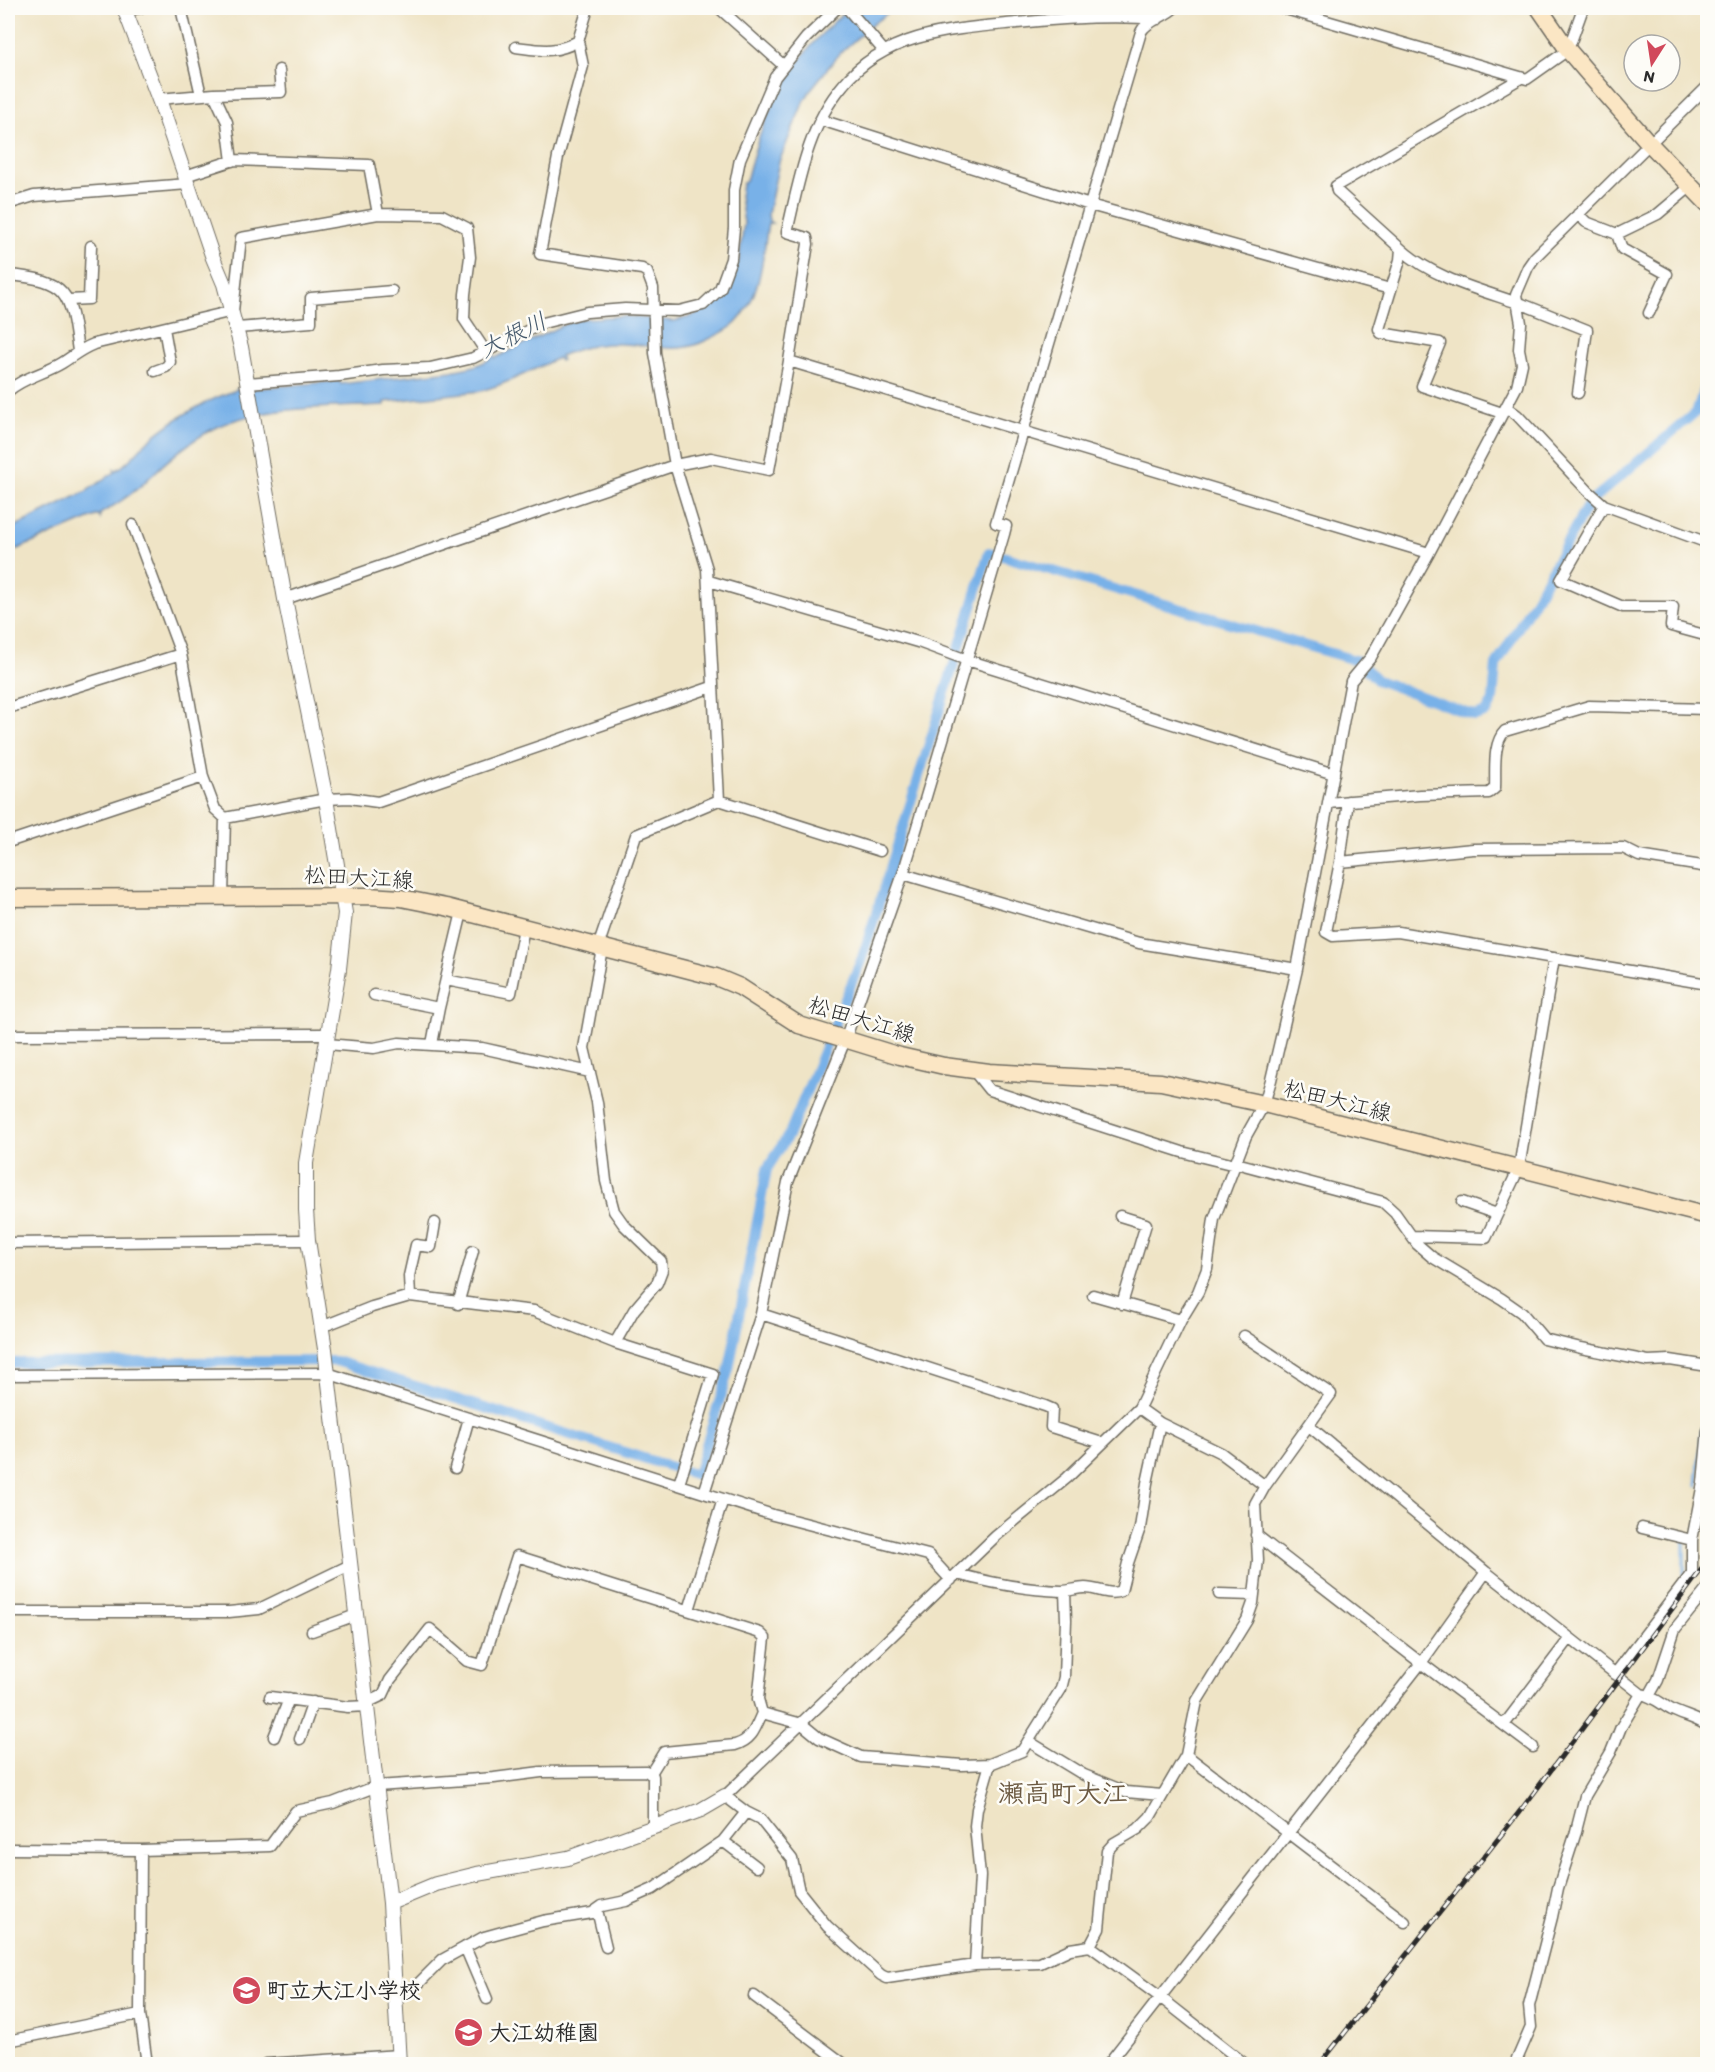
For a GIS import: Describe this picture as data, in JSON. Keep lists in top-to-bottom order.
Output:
{
  "streets": {
    "main road": ["松田大江線"]
  },
  "districts": ["瀬高町大江"],
  "water": ["大根川"],
  "places": {
    "school or university": ["町立大江小学校", "大江幼稚園"]
  },
  "north": "bottom"
}
